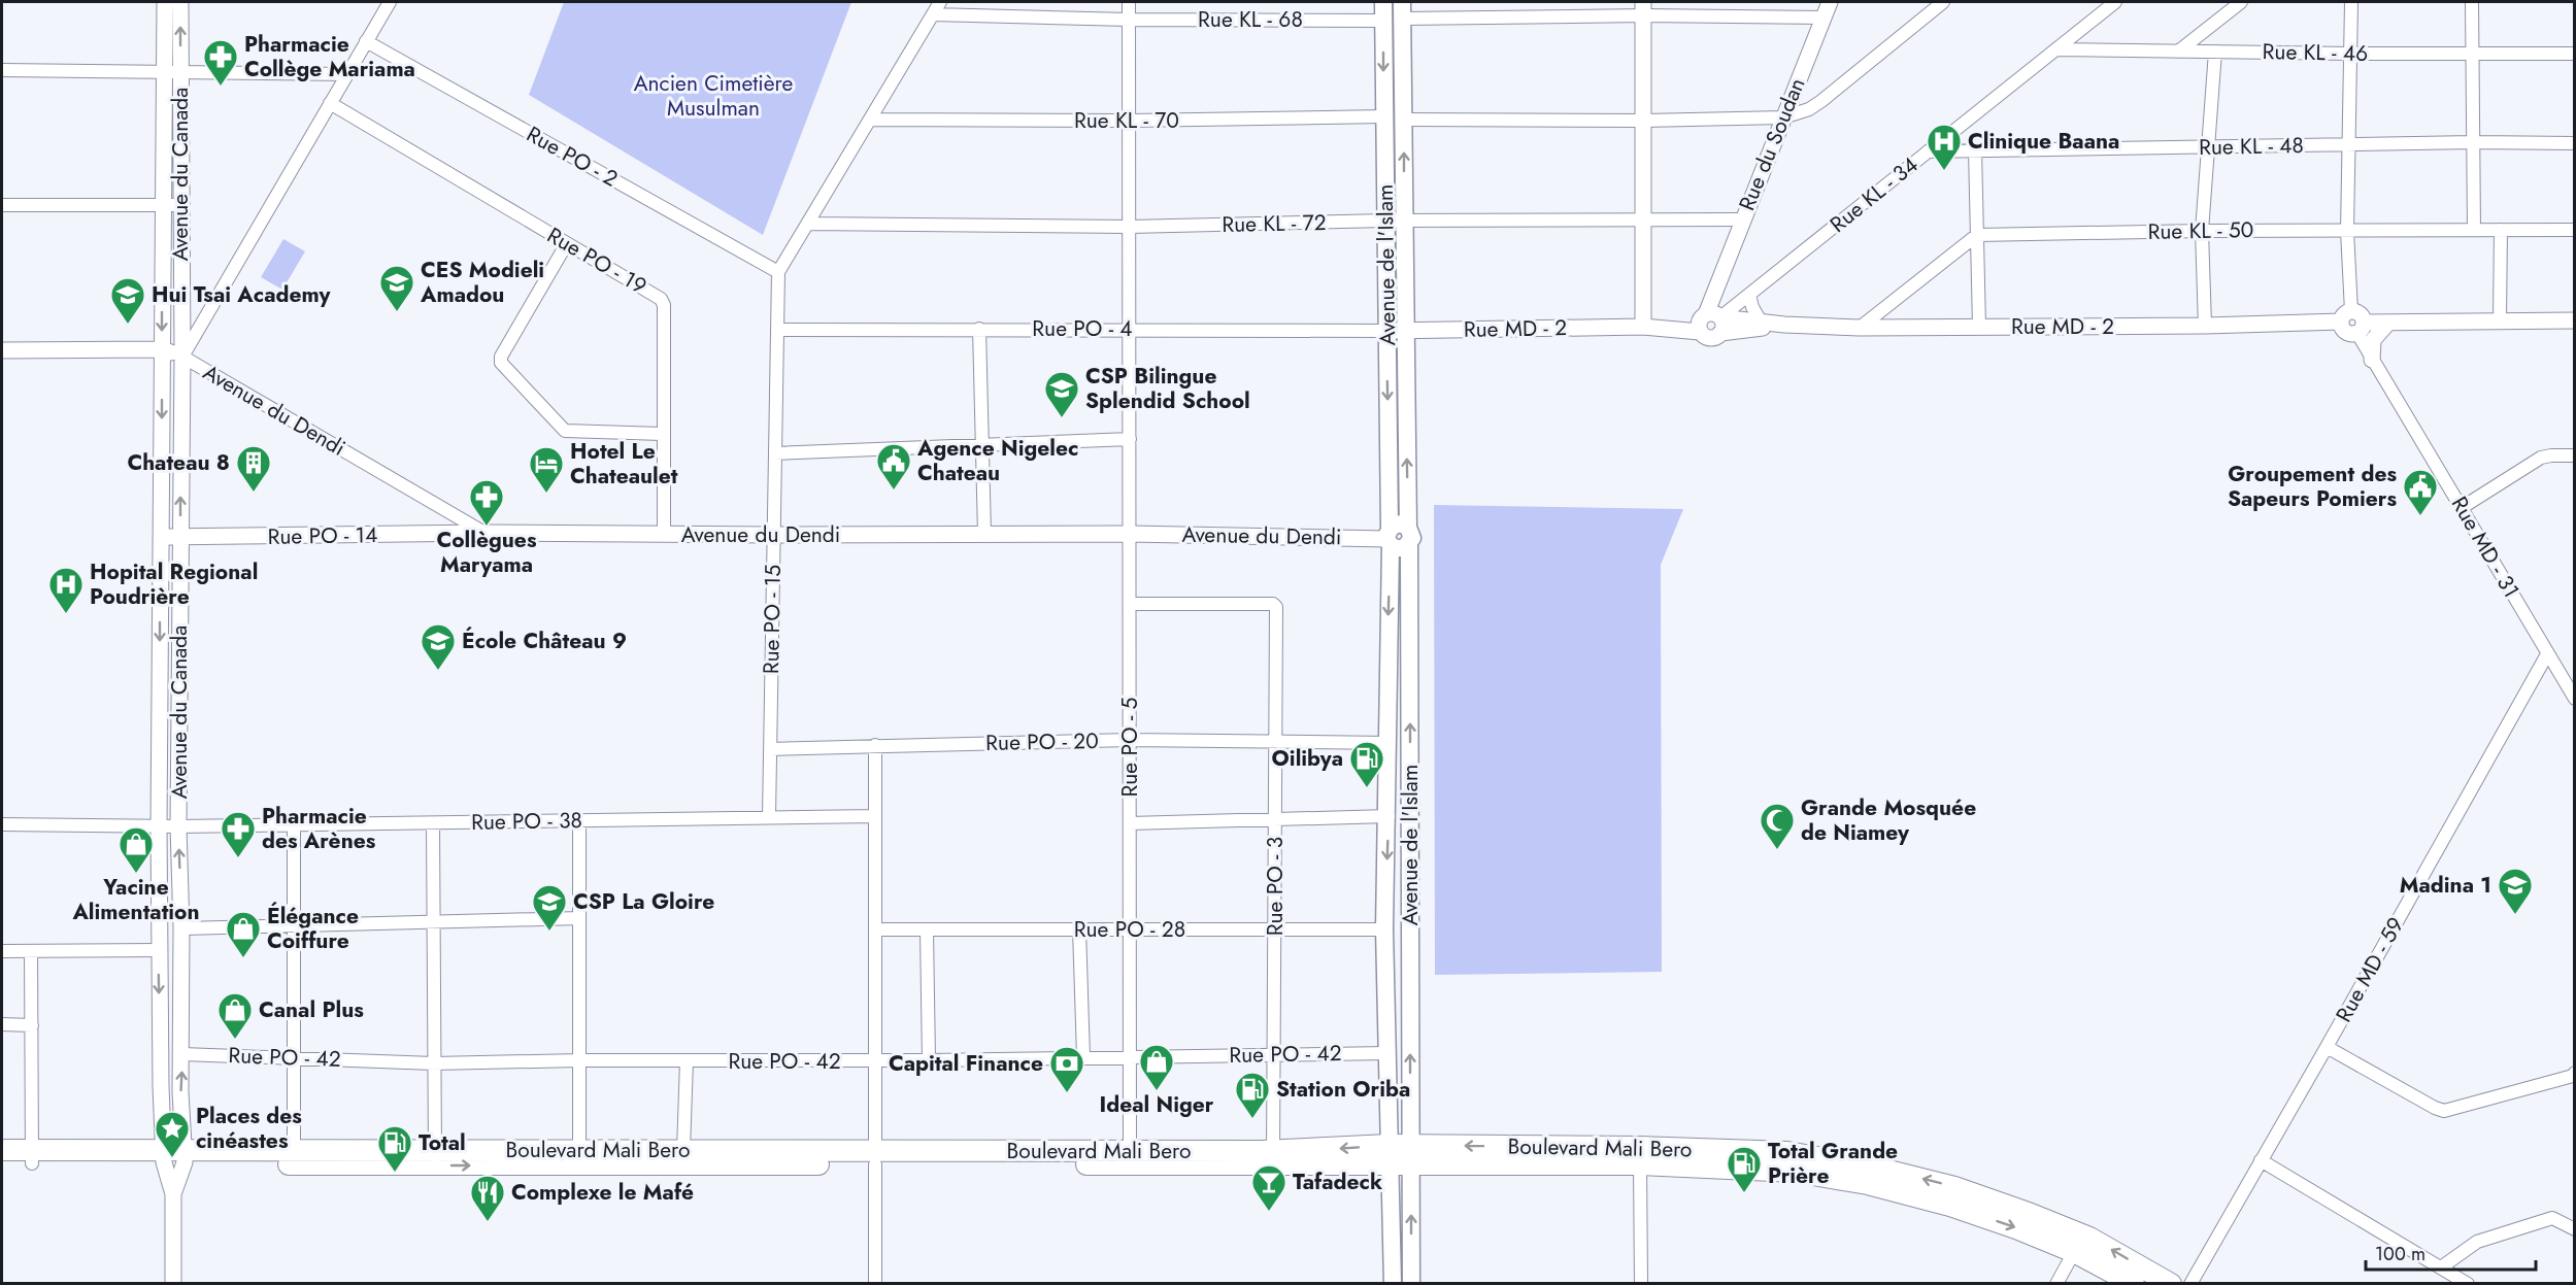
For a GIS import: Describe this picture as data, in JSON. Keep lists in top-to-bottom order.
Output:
{
  "streets": {
    "main road": ["Avenue de l'Islam", "Boulevard Mali Bero"],
    "street": [
      "Rue KL - 68",
      "Rue KL - 46",
      "Rue KL - 70",
      "Rue du Soudan",
      "Rue KL - 48",
      "Rue PO - 2",
      "Avenue du Canada",
      "Rue KL - 34",
      "Rue KL - 72",
      "Rue KL - 50",
      "Rue PO - 19",
      "Rue MD - 2",
      "Rue PO - 4",
      "Avenue du Dendi",
      "Rue PO - 14",
      "Rue MD - 31",
      "Rue PO - 15",
      "Rue PO - 20",
      "Rue PO - 5",
      "Rue PO - 38",
      "Rue PO - 3",
      "Rue PO - 28",
      "Rue MD - 59",
      "Rue PO - 42"
    ]
  },
  "crossings": [
    ["Rue KL - 68", "Avenue de l'Islam"],
    ["Rue KL - 68", "Rue PO - 5"],
    ["Rue KL - 46", "Rue KL - 34"],
    ["Rue KL - 70", "Avenue de l'Islam"],
    ["Rue KL - 70", "Rue PO - 5"],
    ["Rue du Soudan", "Rue KL - 34"],
    ["Rue du Soudan", "Rue KL - 72"],
    ["Rue du Soudan", "Rue MD - 2"],
    ["Rue KL - 48", "Rue KL - 34"],
    ["Rue PO - 2", "Rue PO - 15"],
    ["Avenue du Canada", "Avenue du Dendi"],
    ["Avenue du Canada", "Rue PO - 14"],
    ["Avenue du Canada", "Rue PO - 38"],
    ["Avenue du Canada", "Rue PO - 42"],
    ["Avenue du Canada", "Boulevard Mali Bero"],
    ["Rue KL - 34", "Rue MD - 2"],
    ["Rue KL - 72", "Avenue de l'Islam"],
    ["Rue KL - 72", "Rue PO - 5"],
    ["Rue PO - 19", "Avenue du Dendi"],
    ["Avenue de l'Islam", "Rue MD - 2"],
    ["Avenue de l'Islam", "Rue PO - 4"],
    ["Avenue de l'Islam", "Avenue du Dendi"],
    ["Avenue de l'Islam", "Rue PO - 20"],
    ["Avenue de l'Islam", "Rue PO - 28"],
    ["Avenue de l'Islam", "Rue PO - 42"],
    ["Avenue de l'Islam", "Boulevard Mali Bero"],
    ["Rue MD - 2", "Rue PO - 4"],
    ["Rue MD - 2", "Rue MD - 31"],
    ["Rue PO - 4", "Rue PO - 15"],
    ["Rue PO - 4", "Rue PO - 5"],
    ["Avenue du Dendi", "Rue PO - 14"],
    ["Avenue du Dendi", "Rue PO - 15"],
    ["Avenue du Dendi", "Rue PO - 5"],
    ["Rue MD - 31", "Rue MD - 59"],
    ["Rue PO - 15", "Rue PO - 20"],
    ["Rue PO - 15", "Rue PO - 38"],
    ["Rue PO - 20", "Rue PO - 5"],
    ["Rue PO - 20", "Rue PO - 3"],
    ["Rue PO - 5", "Rue PO - 3"],
    ["Rue PO - 5", "Rue PO - 28"],
    ["Rue PO - 5", "Rue PO - 42"],
    ["Rue PO - 5", "Boulevard Mali Bero"],
    ["Rue PO - 3", "Rue PO - 28"],
    ["Rue PO - 3", "Rue PO - 42"],
    ["Rue PO - 3", "Boulevard Mali Bero"]
  ],
  "parks": ["Ancien Cimetière Musulman"],
  "places": {
    "pharmacy": ["Pharmacie Collège Mariama", "Collègues Maryama", "Pharmacie des Arènes"],
    "hospital": ["Clinique Baana", "Hopital Regional Poudrière"],
    "school or university": [
      "CES Modieli Amadou",
      "Hui Tsai Academy",
      "CSP Bilingue Splendid School",
      "École Château 9",
      "Madina 1",
      "CSP La Gloire"
    ],
    "public building": ["Agence Nigelec Chateau", "Groupement des Sapeurs Pomiers"],
    "building": ["Chateau 8"],
    "hotel": ["Hotel Le Chateaulet"],
    "fuel station": [
      "Oilibya",
      "Station Oriba",
      "Total",
      "Total Grande Prière"
    ],
    "mosque": ["Grande Mosquée de Niamey"],
    "shop": [
      "Yacine Alimentation",
      "Élégance Coiffure",
      "Canal Plus",
      "Ideal Niger"
    ],
    "bank": ["Capital Finance"],
    "place": ["Places des cinéastes"],
    "bar": ["Tafadeck"],
    "restaurant": ["Complexe le Mafé"]
  },
  "scale_bar": "100 m"
}
